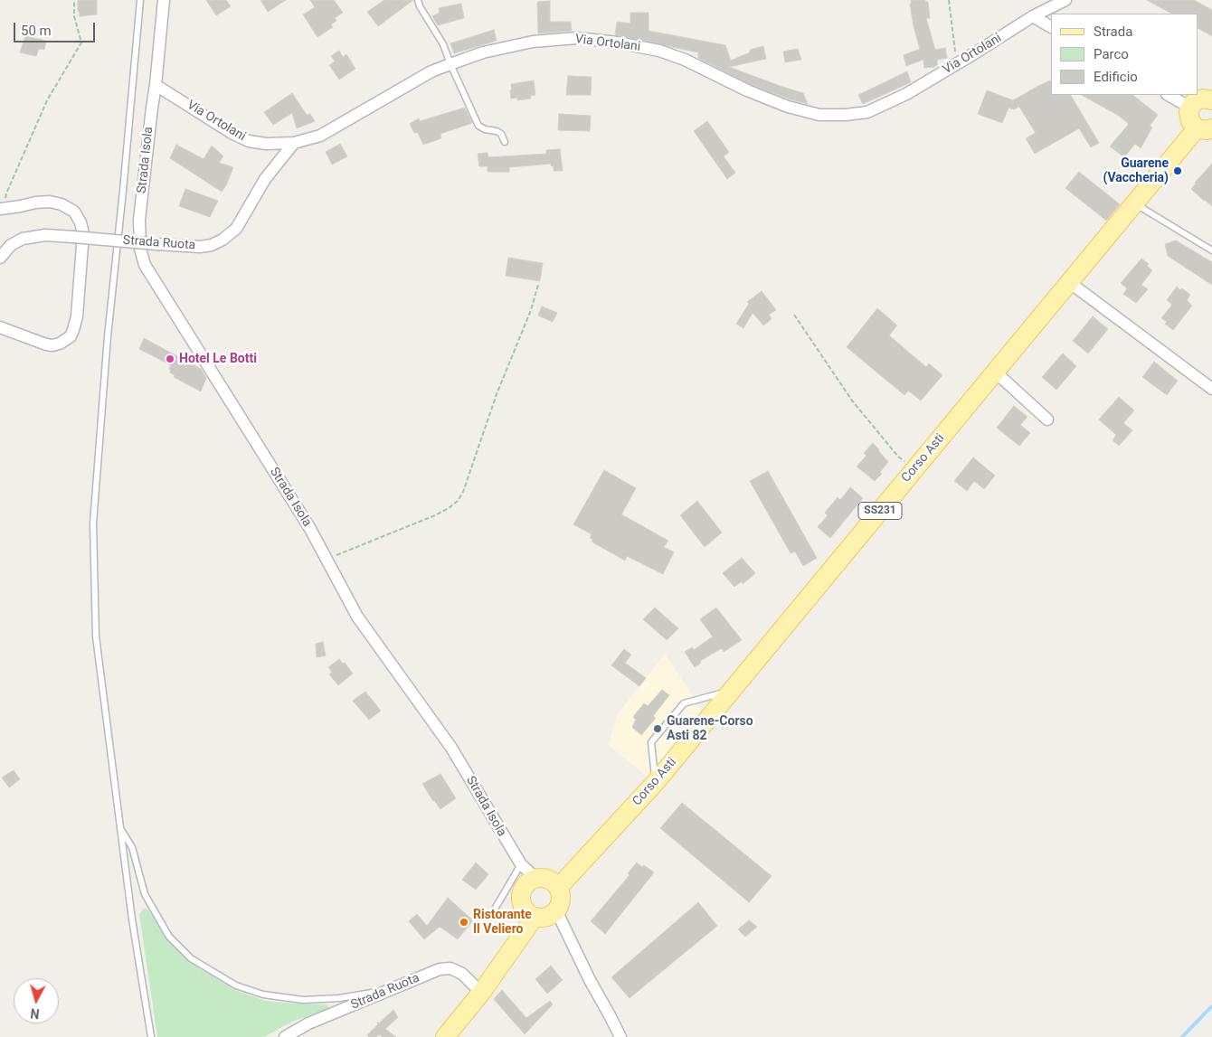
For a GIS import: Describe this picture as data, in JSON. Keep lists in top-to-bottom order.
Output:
{
  "streets": {
    "main road": ["Corso Asti", "SS231"],
    "street": ["Via Ortolani", "Strada Isola", "Strada Ruota"]
  },
  "crossings": [
    ["Via Ortolani", "Strada Isola"],
    ["Via Ortolani", "Strada Ruota"],
    ["Strada Isola", "Corso Asti"],
    ["Corso Asti", "SS231"]
  ],
  "places": [
    "Guarene (Vaccheria)",
    "Hotel Le Botti",
    "Guarene-Corso Asti 82",
    "Ristorante Il Veliero"
  ],
  "legend": ["Strada", "Parco", "Edificio"],
  "scale_bar": "50 m",
  "north": "bottom"
}
